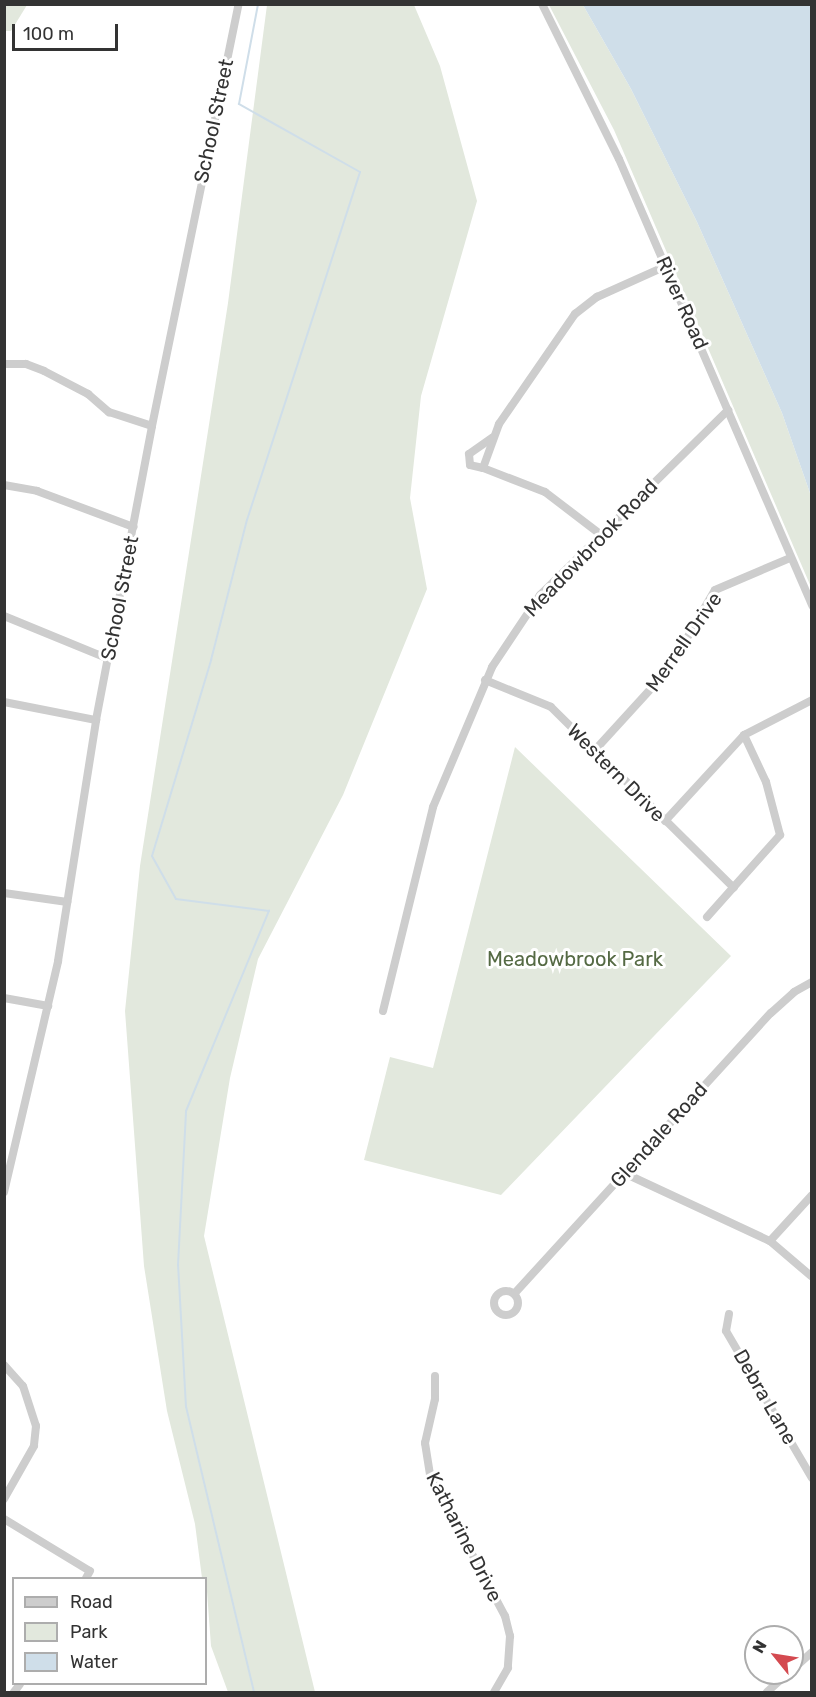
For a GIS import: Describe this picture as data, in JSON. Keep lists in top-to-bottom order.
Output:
{
  "streets": {
    "street": [
      "School Street",
      "River Road",
      "Meadowbrook Road",
      "Merrell Drive",
      "Western Drive",
      "Glendale Road",
      "Debra Lane",
      "Katharine Drive"
    ]
  },
  "crossings": [
    ["River Road", "Meadowbrook Road"],
    ["River Road", "Merrell Drive"],
    ["Meadowbrook Road", "Western Drive"],
    ["Merrell Drive", "Western Drive"]
  ],
  "parks": ["Meadowbrook Park"],
  "legend": ["Road", "Park", "Water"],
  "scale_bar": "100 m",
  "north": "top left"
}
